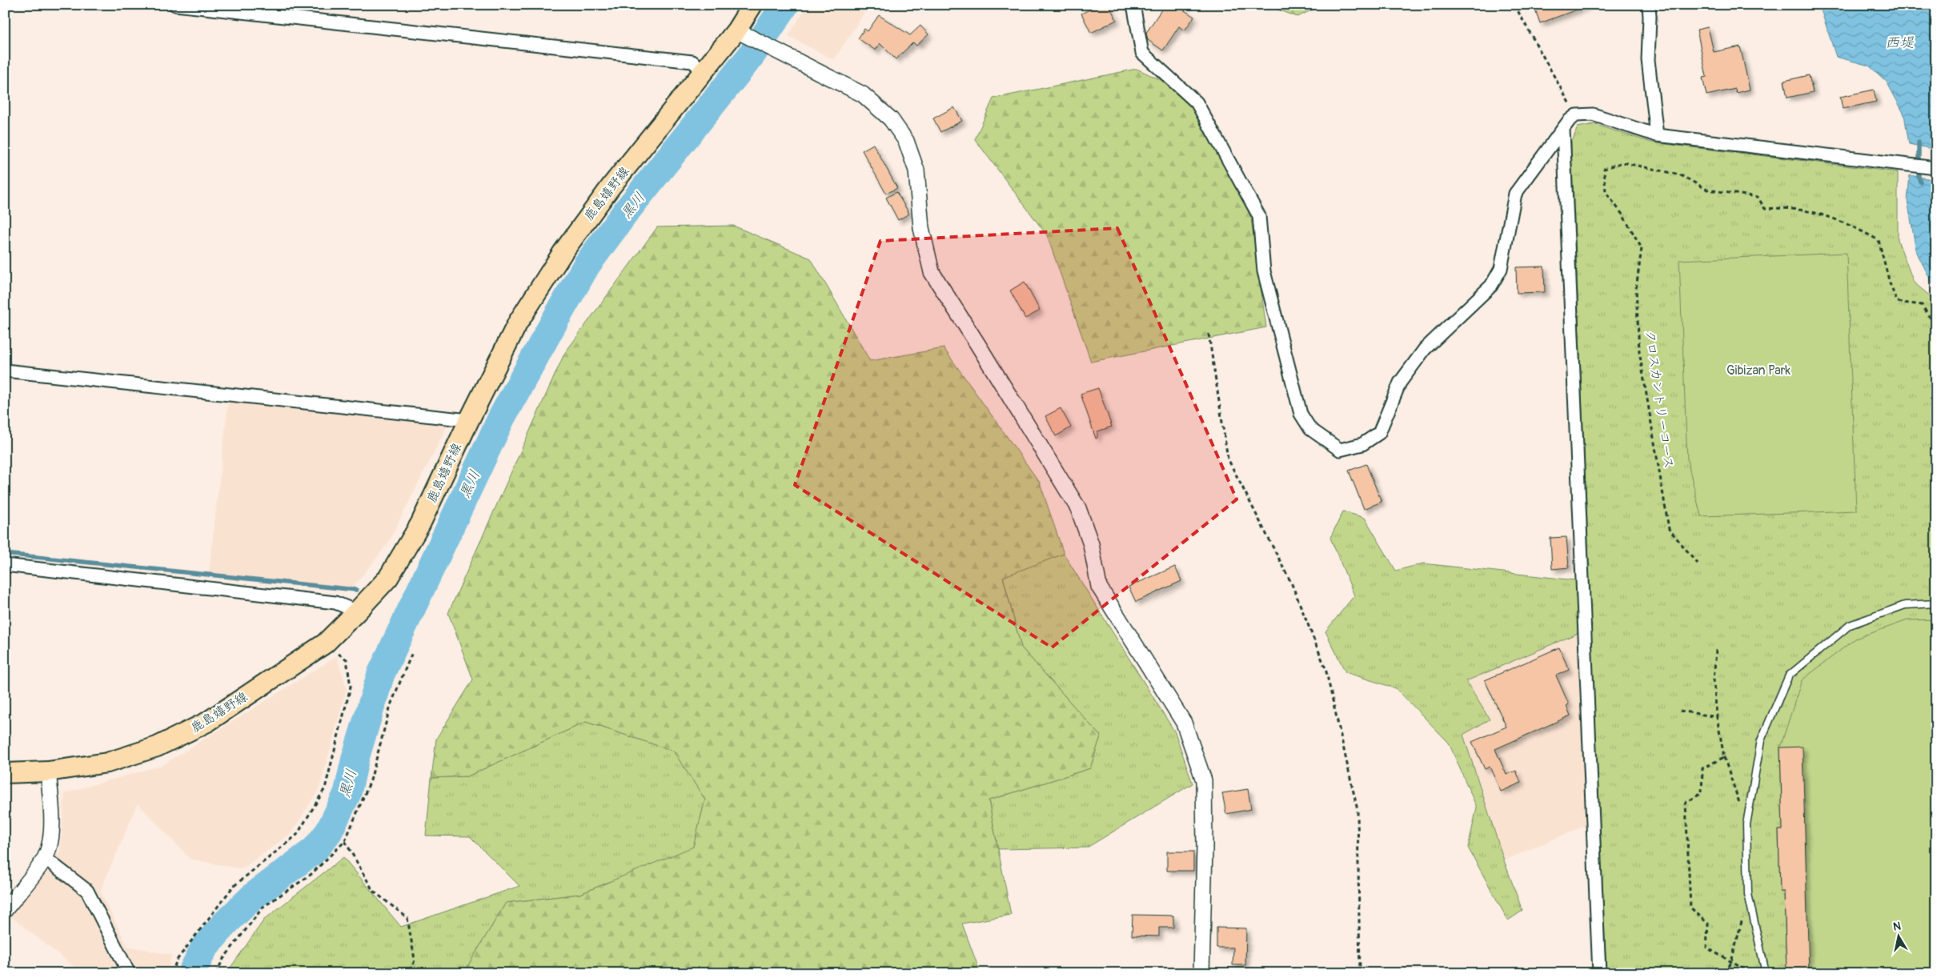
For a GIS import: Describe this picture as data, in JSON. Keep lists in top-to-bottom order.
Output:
{
  "streets": {
    "main road": ["鹿島嬉野線"],
    "path": ["クロスカントリーコース"]
  },
  "water": ["西堤", "黒川"],
  "parks": ["Gibizan Park"],
  "north": "top"
}
